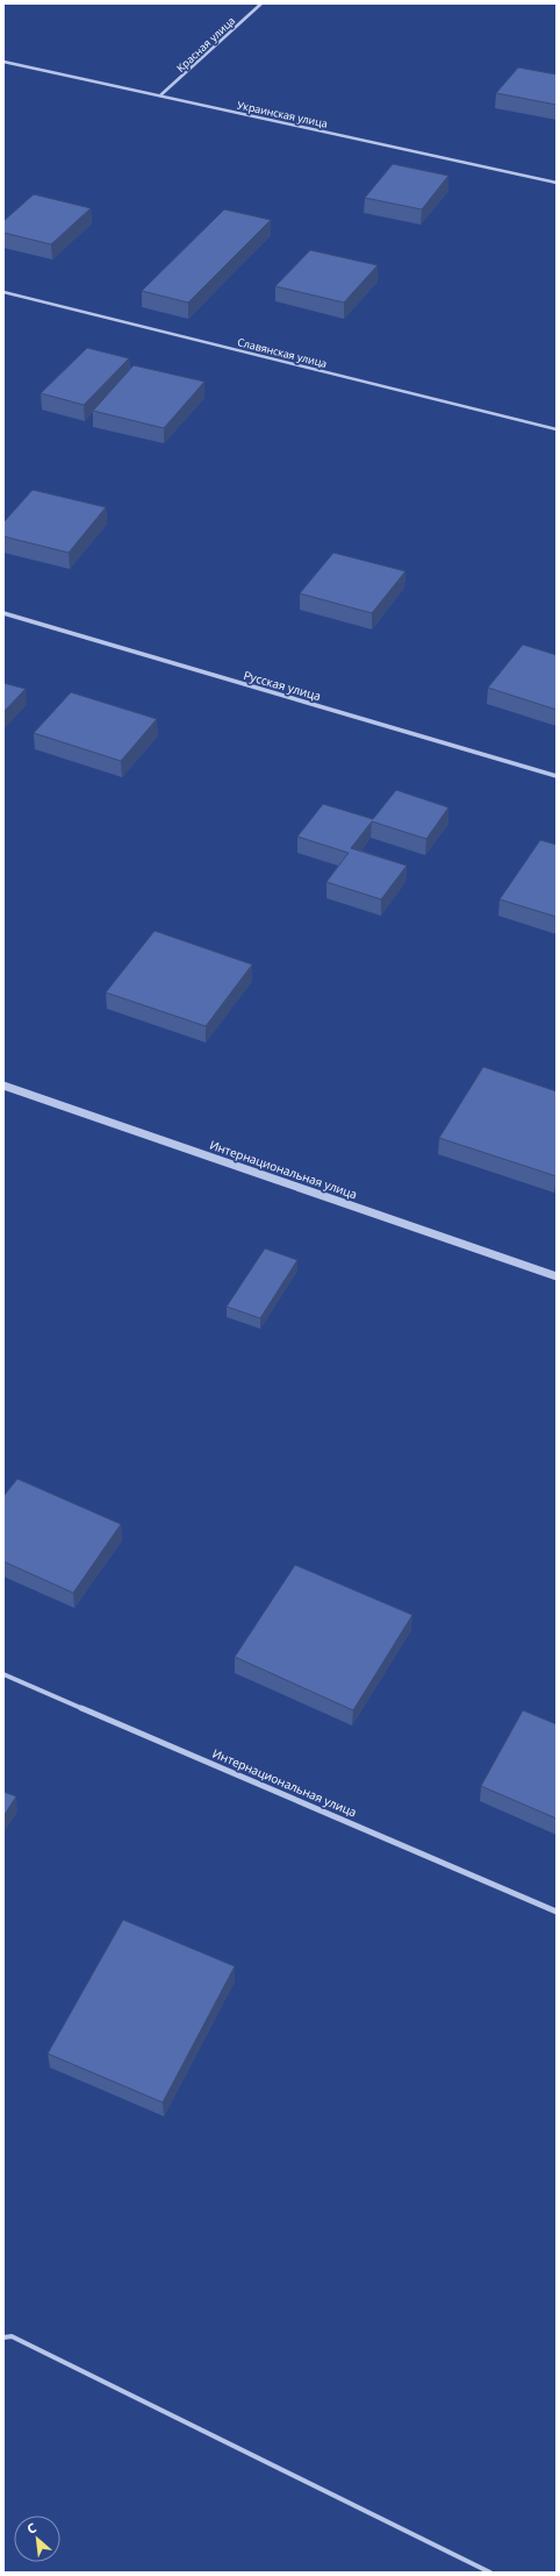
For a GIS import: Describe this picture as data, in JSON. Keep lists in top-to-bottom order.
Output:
{
  "streets": {
    "street": [
      "Красная улица",
      "Украинская улица",
      "Славянская улица",
      "Русская улица",
      "Интернациональная улица"
    ]
  },
  "crossings": [
    ["Красная улица", "Украинская улица"]
  ],
  "north": "top left"
}
